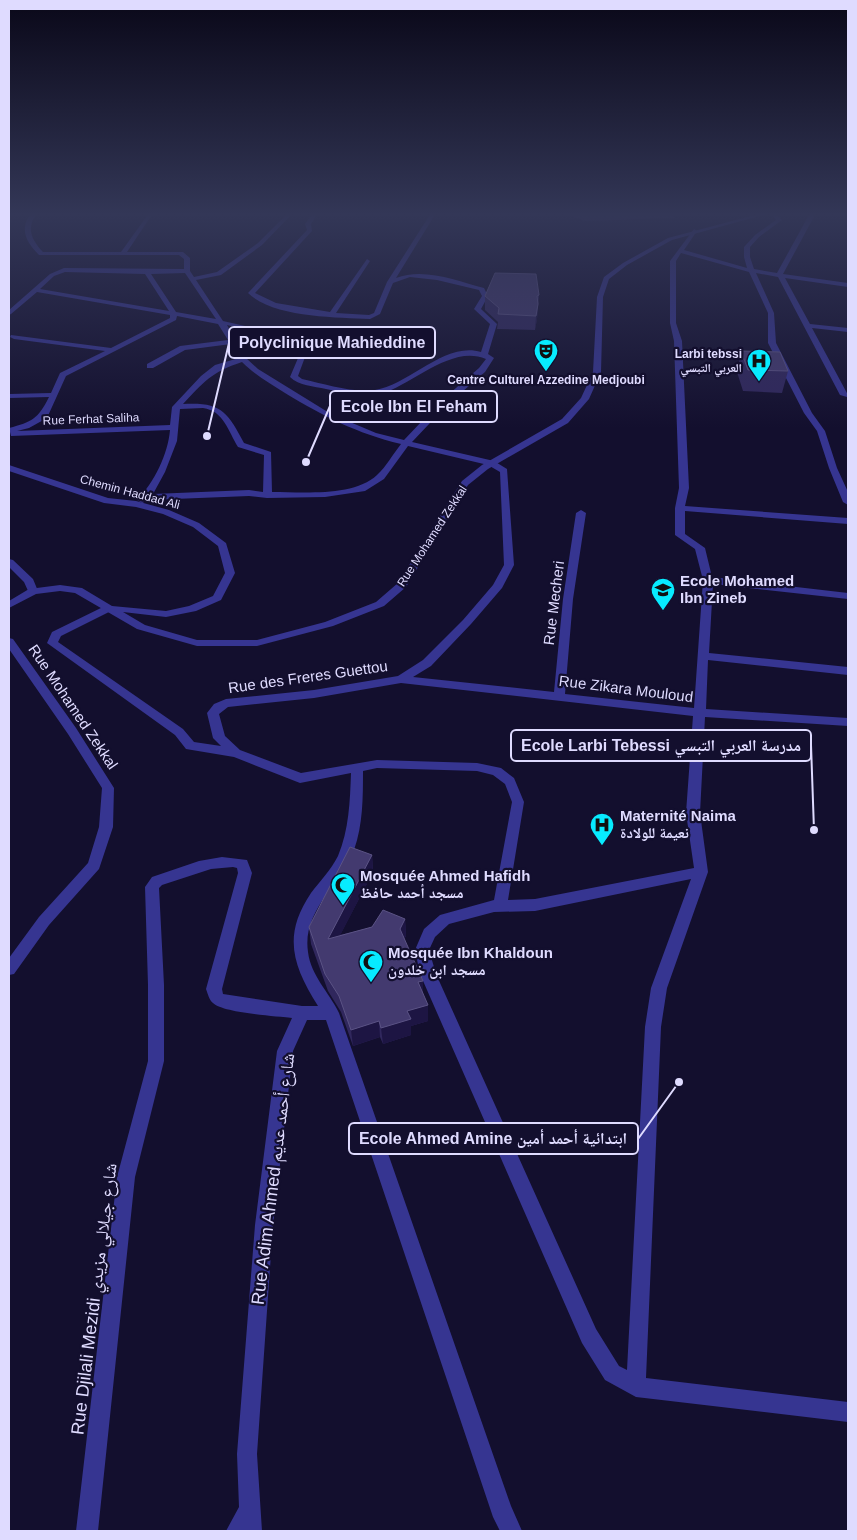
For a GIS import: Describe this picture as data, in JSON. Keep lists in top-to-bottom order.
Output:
{
  "streets": {
    "street": [
      "Rue Ferhat Saliha",
      "Chemin Haddad Ali",
      "Rue Mohamed Zekkal",
      "Rue Mecheri",
      "Rue des Freres Guettou",
      "Rue Zikara Mouloud",
      "Rue Adim Ahmed شارع أحمد عديم",
      "Rue Djilali Mezidi شارع جيلالي مزيدي"
    ]
  },
  "crossings": [
    ["Chemin Haddad Ali", "Rue Mohamed Zekkal"],
    ["Rue Mohamed Zekkal", "Rue des Freres Guettou"],
    ["Rue Mecheri", "Rue Zikara Mouloud"],
    ["Rue des Freres Guettou", "Rue Zikara Mouloud"],
    ["Rue Adim Ahmed شارع أحمد عديم", "Rue Djilali Mezidi شارع جيلالي مزيدي"]
  ],
  "places": {
    "theatre": ["Centre Culturel Azzedine Medjoubi"],
    "hospital": ["Larbi tebssi العربي التبسي", "Maternité Naima نعيمة للولادة"],
    "other": [
      "Polyclinique Mahieddine",
      "Ecole Ibn El Feham",
      "Ecole Larbi Tebessi مدرسة العربي التبسي",
      "Ecole Ahmed Amine ابتدائية أحمد أمين"
    ],
    "school or university": ["Ecole Mohamed Ibn Zineb"],
    "mosque": ["Mosquée Ahmed Hafidh مسجد أحمد حافظ", "Mosquée Ibn Khaldoun مسجد ابن خلدون"]
  }
}
